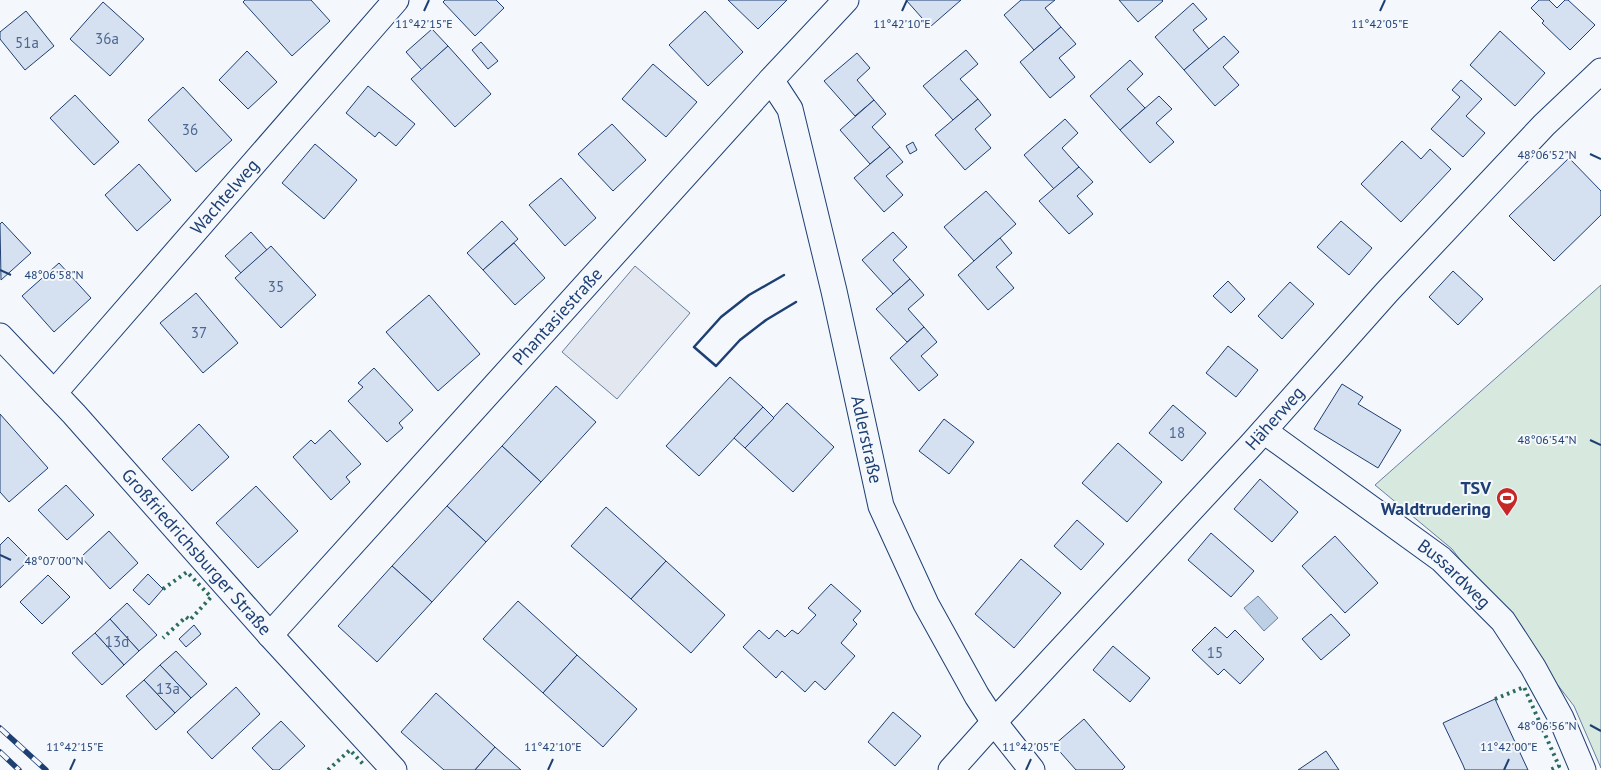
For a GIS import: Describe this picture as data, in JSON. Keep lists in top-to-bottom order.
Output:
{
  "streets": {
    "street": [
      "Wachtelweg",
      "Phantasiestraße",
      "Häherweg",
      "Adlerstraße",
      "Großfriedrichsburger Straße",
      "Bussardweg"
    ]
  },
  "crossings": [
    ["Wachtelweg", "Großfriedrichsburger Straße"],
    ["Phantasiestraße", "Adlerstraße"],
    ["Phantasiestraße", "Großfriedrichsburger Straße"],
    ["Häherweg", "Adlerstraße"],
    ["Häherweg", "Bussardweg"]
  ],
  "places": {
    "sports": ["TSV Waldtrudering"]
  },
  "house_numbers": [
    "36a",
    "51a",
    "36",
    "35",
    "37",
    "18",
    "13d",
    "15",
    "13a"
  ],
  "coordinates": [
    "11°42'15\"E",
    "11°42'10\"E",
    "11°42'05\"E",
    "48°06'52\"N",
    "48°06'58\"N",
    "48°06'54\"N",
    "48°07'00\"N",
    "48°06'56\"N",
    "11°42'00\"E"
  ]
}
